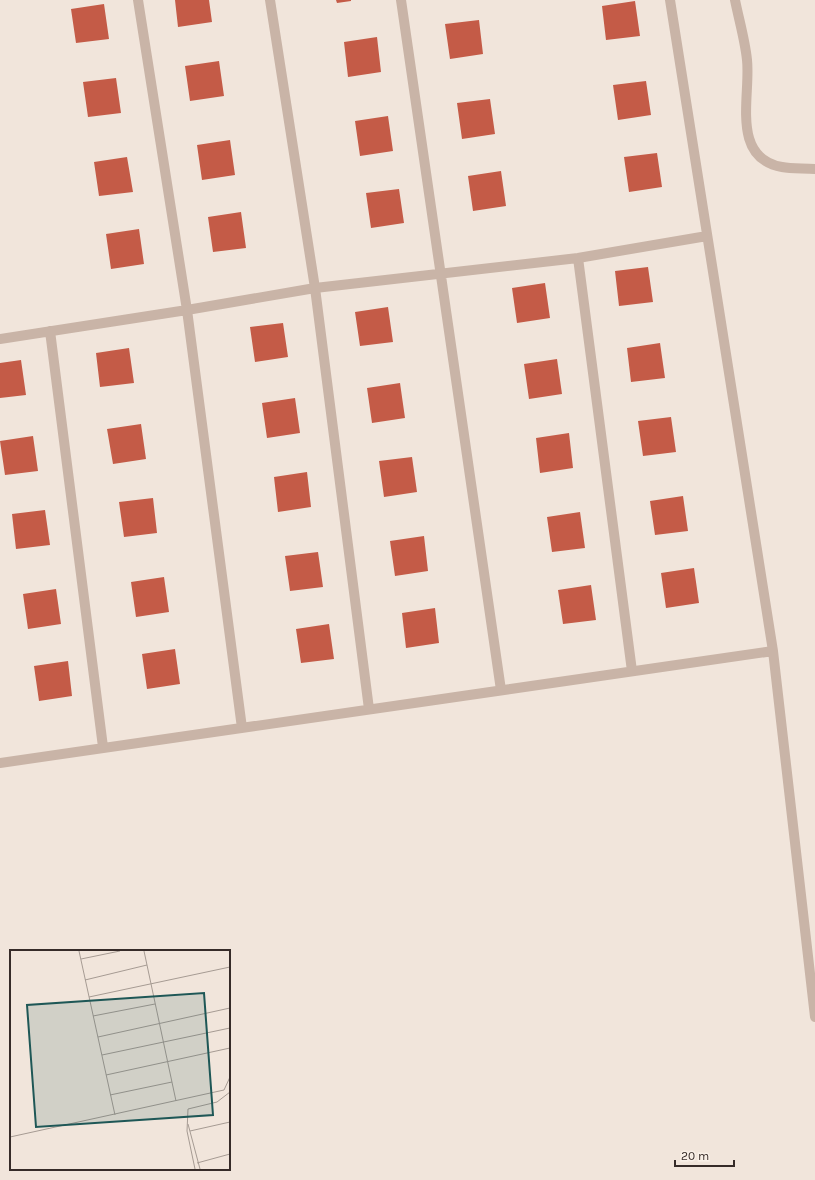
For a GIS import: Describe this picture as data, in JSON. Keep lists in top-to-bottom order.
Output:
{
  "scale_bar": "20 m"
}
